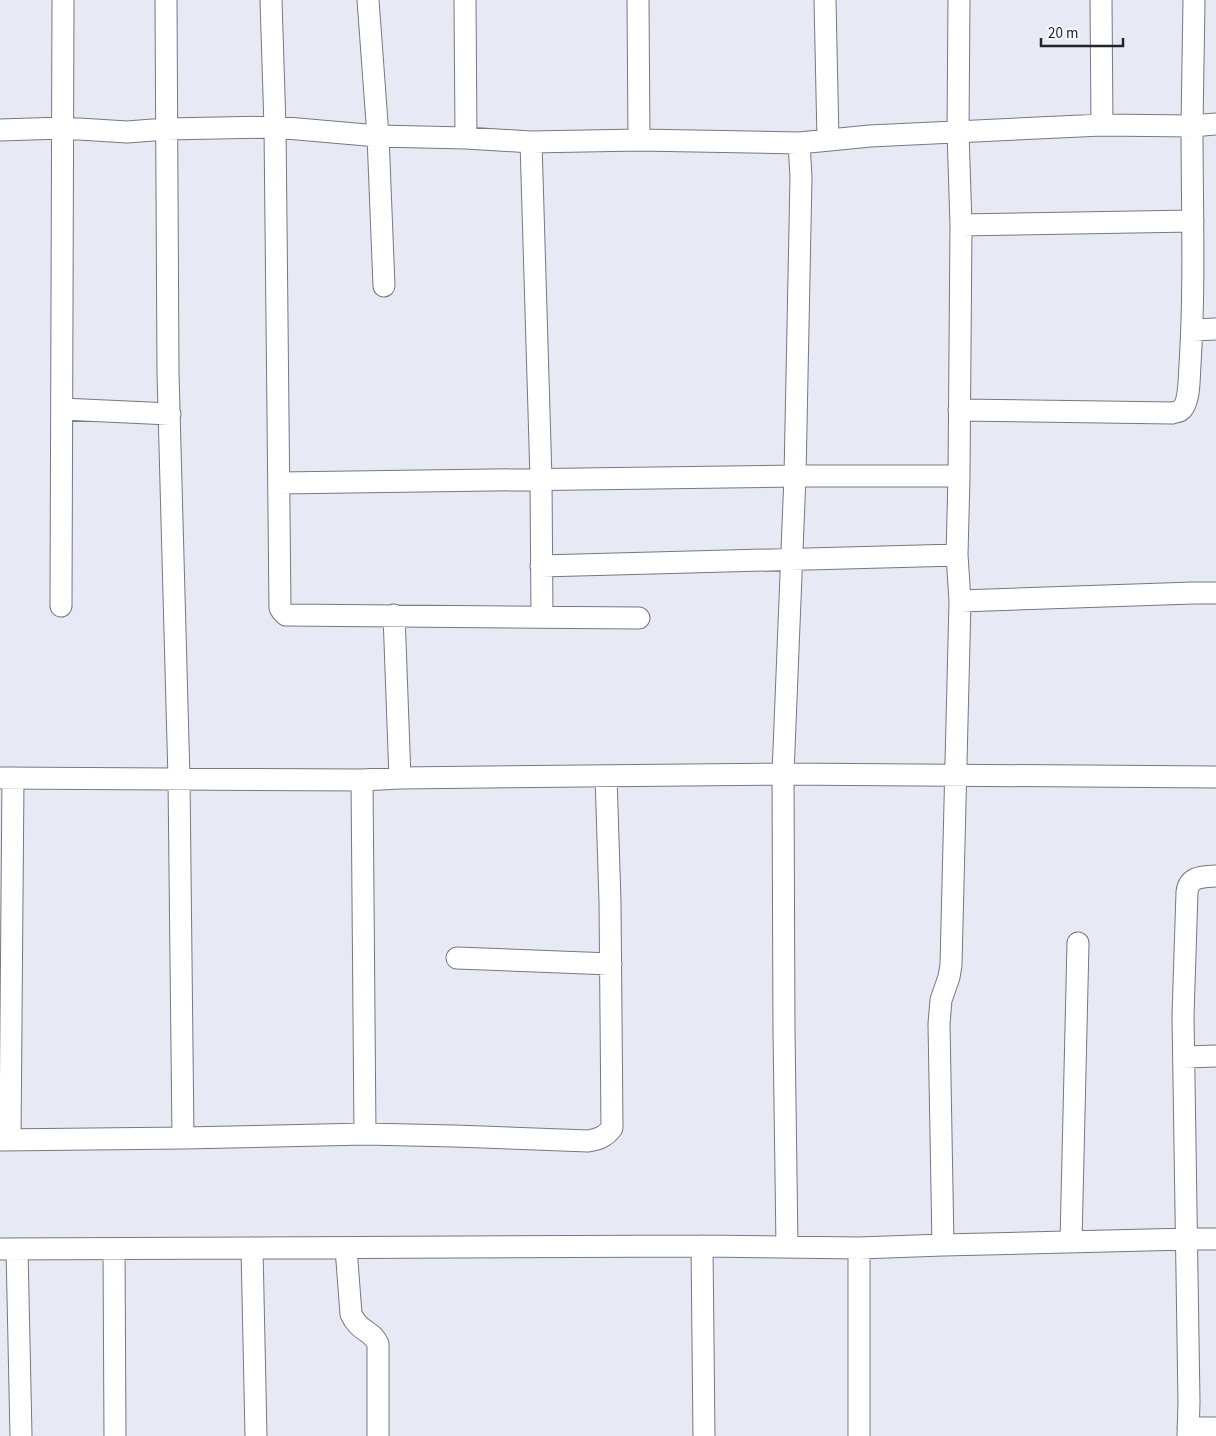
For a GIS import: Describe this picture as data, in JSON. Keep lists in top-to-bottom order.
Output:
{
  "scale_bar": "20 m"
}
